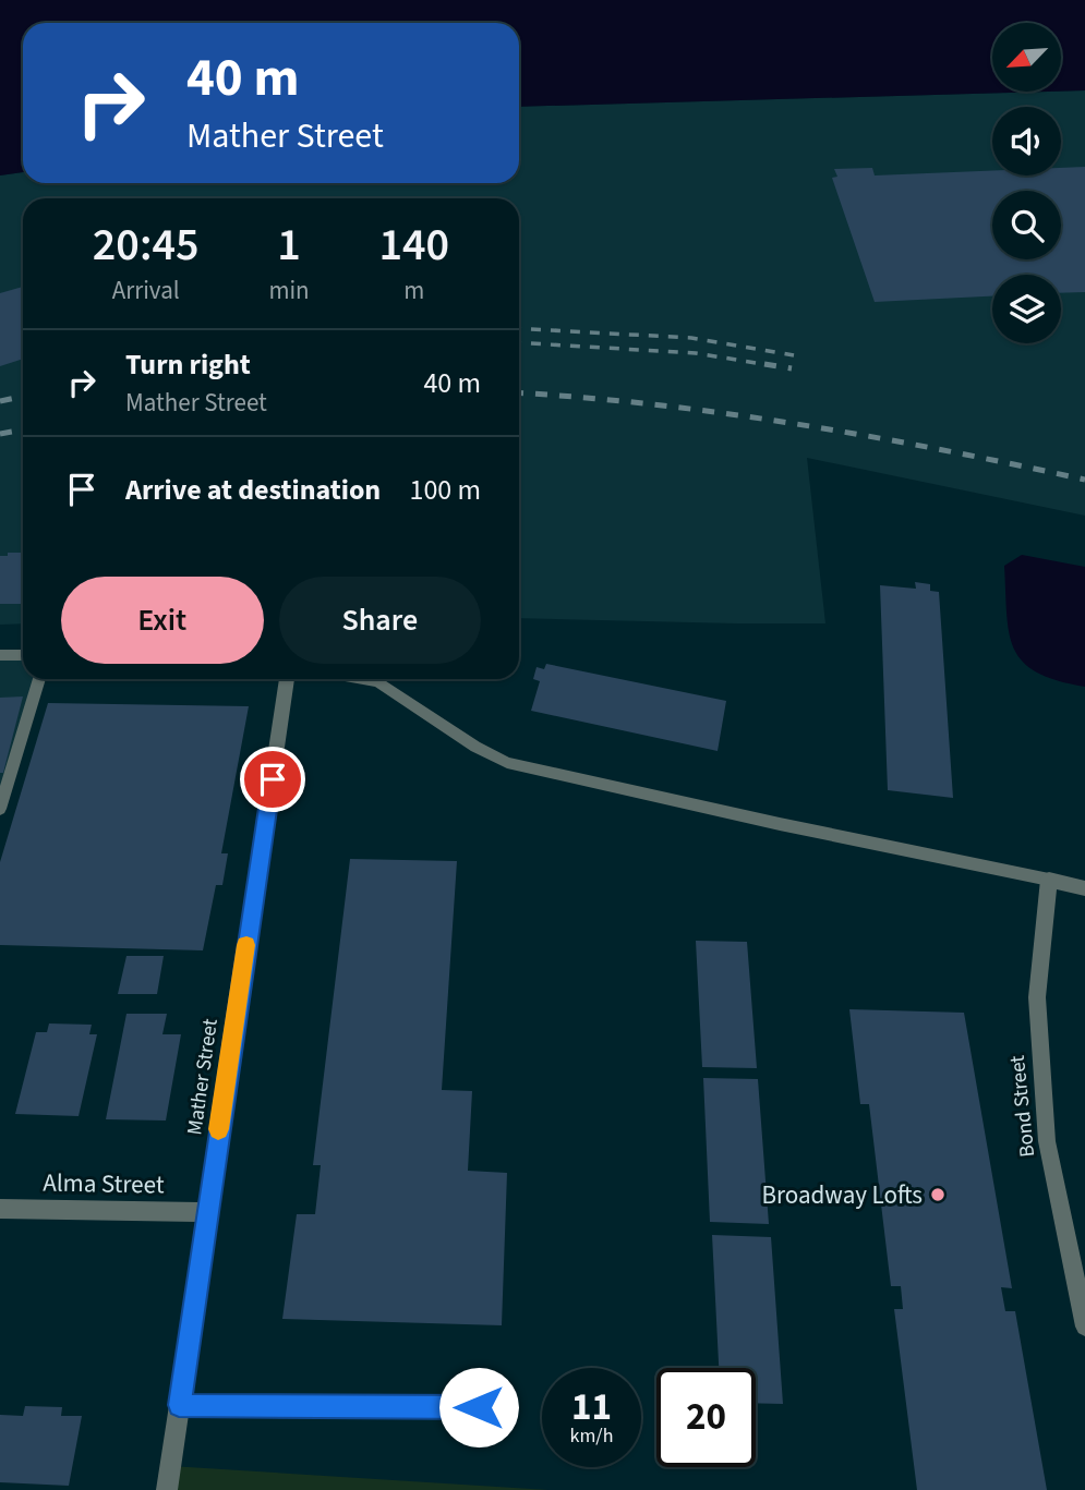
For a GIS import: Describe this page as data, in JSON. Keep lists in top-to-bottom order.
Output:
{
  "streets": {
    "street": ["Mather Street", "Bond Street", "Alma Street"]
  },
  "crossings": [
    ["Mather Street", "Alma Street"]
  ],
  "places": ["Broadway Lofts"],
  "north": "bottom left",
  "page": {
    "turn": ["40 m", "Mather Street"],
    "eta": [
      "20:45",
      "Arrival",
      "1",
      "min",
      "140",
      "m"
    ],
    "list": [
      {
        "name": "Turn right",
        "note": "Mather Street",
        "value": "40 m"
      },
      {
        "name": "Arrive at destination",
        "value": "100 m"
      }
    ],
    "buttons": ["Exit", "Share"],
    "speed": "11 km/h",
    "limit": "20"
  }
}
